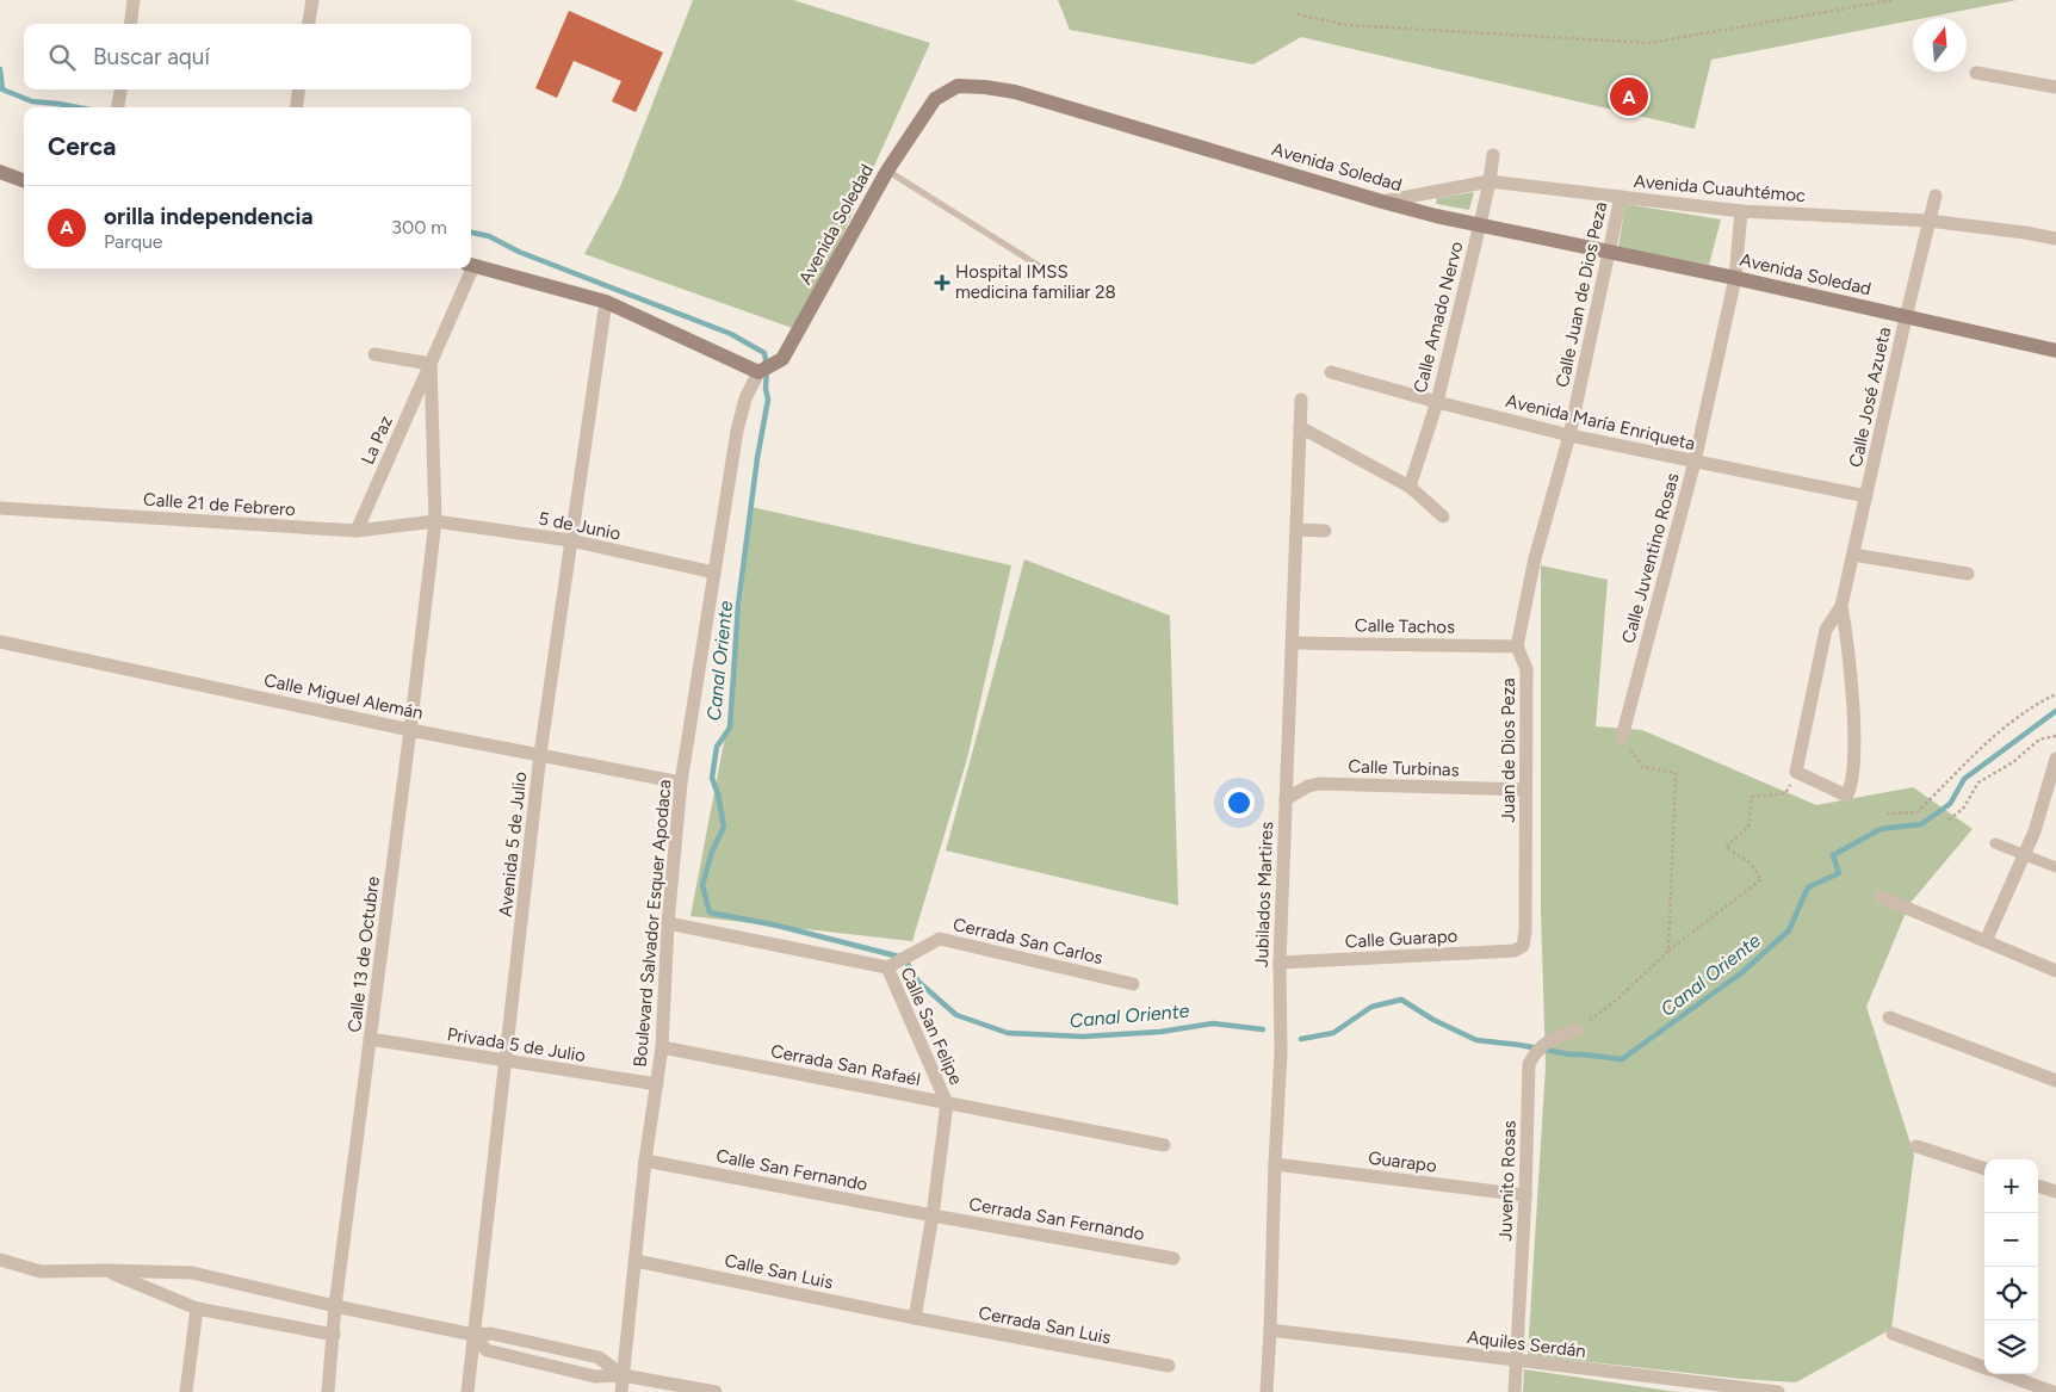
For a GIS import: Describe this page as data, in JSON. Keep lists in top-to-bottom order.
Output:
{
  "streets": {
    "main road": ["Avenida Soledad"],
    "street": [
      "Avenida Cuauhtémoc",
      "Calle Juan de Dios Peza",
      "Calle Amado Nervo",
      "Calle José Azueta",
      "Avenida María Enriqueta",
      "La Paz",
      "Calle 21 de Febrero",
      "5 de Junio",
      "Calle Juventino Rosas",
      "Calle Tachos",
      "Calle Miguel Alemán",
      "Juan de Dios Peza",
      "Calle Turbinas",
      "Avenida 5 de Julio",
      "Jubilados Martires",
      "Boulevard Salvador Esquer Apodaca",
      "Calle Guarapo",
      "Cerrada San Carlos",
      "Calle 13 de Octubre",
      "Calle San Felipe",
      "Privada 5 de Julio",
      "Cerrada San Rafaél",
      "Guarapo",
      "Calle San Fernando",
      "Juvenito Rosas",
      "Cerrada San Fernando",
      "Calle San Luis",
      "Cerrada San Luis",
      "Aquiles Serdán"
    ]
  },
  "crossings": [
    ["Avenida Soledad", "Avenida Cuauhtémoc"],
    ["Avenida Soledad", "Calle Juan de Dios Peza"],
    ["Avenida Soledad", "Calle Amado Nervo"],
    ["Avenida Soledad", "Calle José Azueta"],
    ["Avenida Soledad", "Calle Juventino Rosas"],
    ["Avenida Soledad", "Boulevard Salvador Esquer Apodaca"],
    ["Avenida Cuauhtémoc", "Calle Juan de Dios Peza"],
    ["Avenida Cuauhtémoc", "Calle Amado Nervo"],
    ["Avenida Cuauhtémoc", "Calle José Azueta"],
    ["Avenida Cuauhtémoc", "Calle Juventino Rosas"],
    ["Calle Juan de Dios Peza", "Avenida María Enriqueta"],
    ["Calle Juan de Dios Peza", "Calle Tachos"],
    ["Calle Juan de Dios Peza", "Juan de Dios Peza"],
    ["Calle Amado Nervo", "Avenida María Enriqueta"],
    ["Calle José Azueta", "Avenida María Enriqueta"],
    ["Avenida María Enriqueta", "Calle Juventino Rosas"],
    ["La Paz", "Calle 21 de Febrero"],
    ["La Paz", "Calle 13 de Octubre"],
    ["Calle 21 de Febrero", "5 de Junio"],
    ["Calle 21 de Febrero", "Calle 13 de Octubre"],
    ["5 de Junio", "Avenida 5 de Julio"],
    ["5 de Junio", "Boulevard Salvador Esquer Apodaca"],
    ["5 de Junio", "Calle 13 de Octubre"],
    ["Calle Tachos", "Juan de Dios Peza"],
    ["Calle Tachos", "Jubilados Martires"],
    ["Calle Miguel Alemán", "Avenida 5 de Julio"],
    ["Calle Miguel Alemán", "Boulevard Salvador Esquer Apodaca"],
    ["Calle Miguel Alemán", "Calle 13 de Octubre"],
    ["Juan de Dios Peza", "Calle Turbinas"],
    ["Juan de Dios Peza", "Calle Guarapo"],
    ["Calle Turbinas", "Jubilados Martires"],
    ["Avenida 5 de Julio", "Privada 5 de Julio"],
    ["Jubilados Martires", "Calle Guarapo"],
    ["Jubilados Martires", "Guarapo"],
    ["Jubilados Martires", "Aquiles Serdán"],
    ["Boulevard Salvador Esquer Apodaca", "Calle San Felipe"],
    ["Boulevard Salvador Esquer Apodaca", "Privada 5 de Julio"],
    ["Boulevard Salvador Esquer Apodaca", "Cerrada San Rafaél"],
    ["Boulevard Salvador Esquer Apodaca", "Calle San Fernando"],
    ["Boulevard Salvador Esquer Apodaca", "Calle San Luis"],
    ["Cerrada San Carlos", "Calle San Felipe"],
    ["Calle 13 de Octubre", "Privada 5 de Julio"],
    ["Calle San Felipe", "Cerrada San Rafaél"],
    ["Calle San Felipe", "Calle San Fernando"],
    ["Calle San Felipe", "Cerrada San Fernando"],
    ["Calle San Felipe", "Calle San Luis"],
    ["Calle San Felipe", "Cerrada San Luis"],
    ["Guarapo", "Juvenito Rosas"],
    ["Calle San Fernando", "Cerrada San Fernando"],
    ["Juvenito Rosas", "Aquiles Serdán"],
    ["Calle San Luis", "Cerrada San Luis"]
  ],
  "water": ["Canal Oriente"],
  "places": {
    "health": ["Hospital IMSS medicina familiar 28"]
  },
  "north": "top",
  "page": {
    "search": "Buscar aquí",
    "pins": "A",
    "heading": "Cerca",
    "list": [
      {
        "mark": "A",
        "name": "orilla independencia",
        "note": "Parque",
        "value": "300 m"
      }
    ],
    "map_buttons": ["+", "−"]
  }
}
